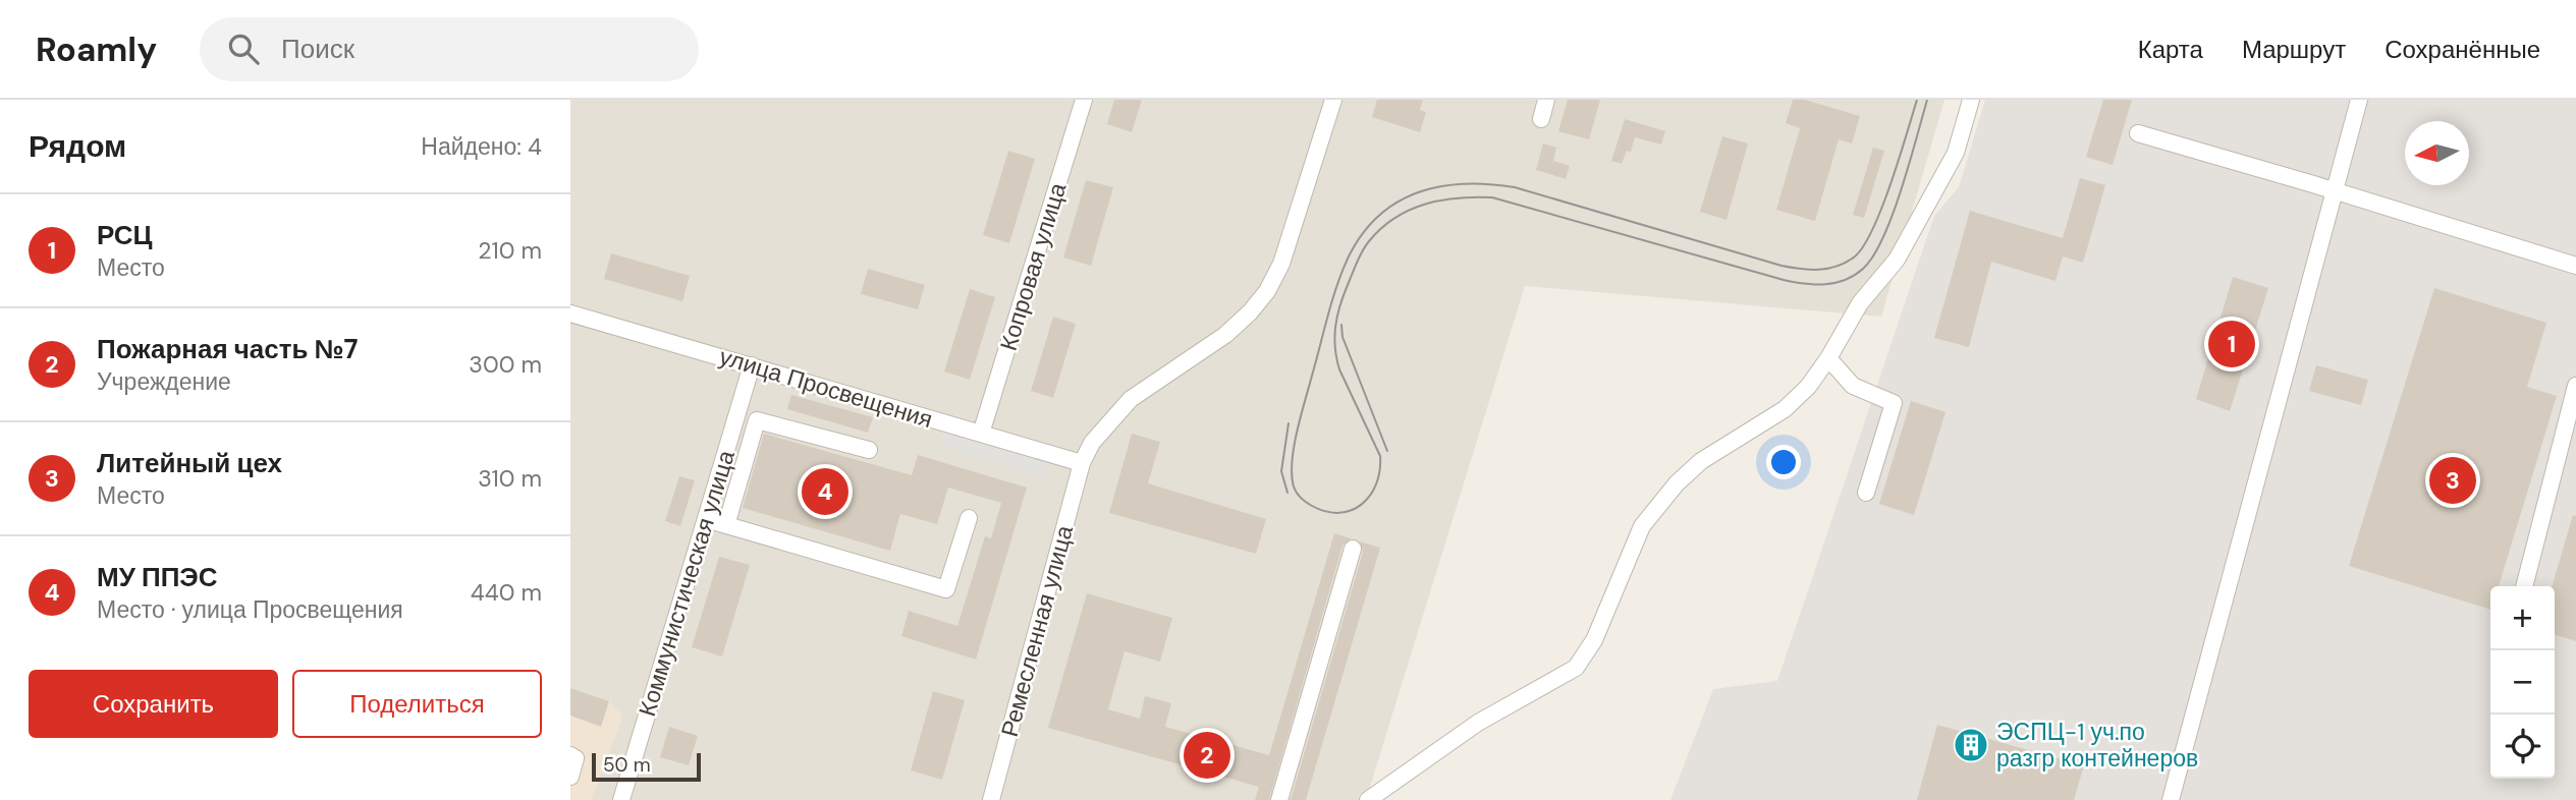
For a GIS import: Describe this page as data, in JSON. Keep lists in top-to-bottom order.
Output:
{
  "streets": {
    "street": [
      "Копровая улица",
      "улица Просвещения",
      "Коммунистическая улица",
      "Ремесленная улица"
    ]
  },
  "crossings": [
    ["Копровая улица", "улица Просвещения"],
    ["улица Просвещения", "Коммунистическая улица"],
    ["улица Просвещения", "Ремесленная улица"]
  ],
  "places": {
    "building": ["ЭСПЦ-1 уч.по разгр контейнеров"]
  },
  "scale_bar": "50 m",
  "north": "left",
  "page": {
    "header": "Roamly",
    "search": "Поиск",
    "nav": ["Карта", "Маршрут", "Сохранённые"],
    "heading": ["Рядом", "Найдено: 4"],
    "list": [
      {
        "mark": "1",
        "name": "РСЦ",
        "note": "Место",
        "value": "210 m"
      },
      {
        "mark": "2",
        "name": "Пожарная часть №7",
        "note": "Учреждение",
        "value": "300 m"
      },
      {
        "mark": "3",
        "name": "Литейный цех",
        "note": "Место",
        "value": "310 m"
      },
      {
        "mark": "4",
        "name": "МУ ППЭС",
        "note": "Место · улица Просвещения",
        "value": "440 m"
      }
    ],
    "pins": [
      "1",
      "3",
      "4",
      "2"
    ],
    "map_buttons": ["+", "−"],
    "buttons": ["Сохранить", "Поделиться"],
    "scale": "50 m"
  }
}
